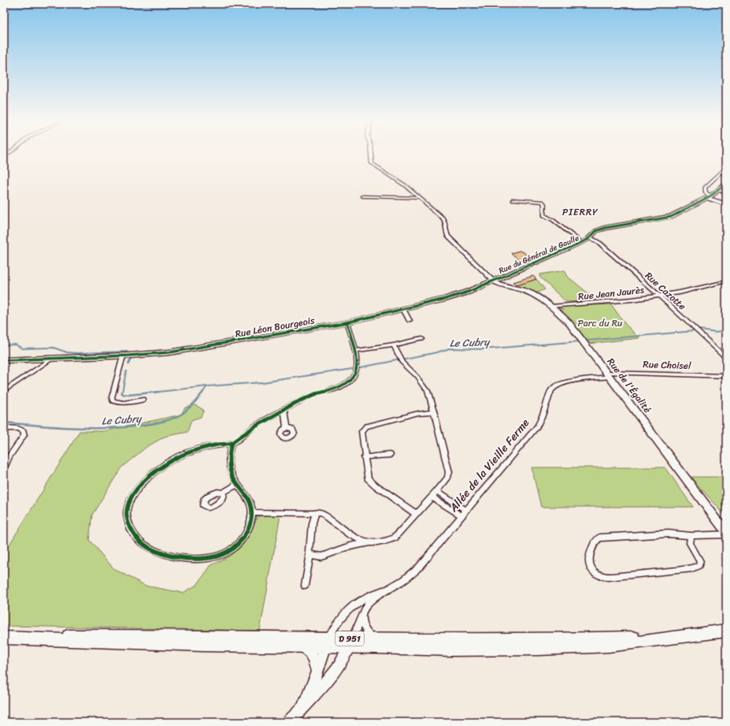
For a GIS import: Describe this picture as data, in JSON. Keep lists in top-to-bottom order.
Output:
{
  "streets": {
    "main road": ["D 951"],
    "street": [
      "Rue du Général de Gaulle",
      "Rue Cazotte",
      "Rue Jean Jaurès",
      "Rue Léon Bourgeois",
      "Rue Choisel",
      "Rue de l'Égalité",
      "Allée de la Vieille Ferme"
    ]
  },
  "crossings": [
    ["Rue du Général de Gaulle", "Rue Cazotte"],
    ["Rue du Général de Gaulle", "Rue Léon Bourgeois"],
    ["Rue du Général de Gaulle", "Rue de l'Égalité"],
    ["Rue Cazotte", "Rue Jean Jaurès"],
    ["Rue Jean Jaurès", "Rue de l'Égalité"],
    ["Rue Léon Bourgeois", "Rue de l'Égalité"],
    ["Rue Choisel", "Rue de l'Égalité"],
    ["Rue Choisel", "Allée de la Vieille Ferme"],
    ["Rue de l'Égalité", "Allée de la Vieille Ferme"],
    ["Allée de la Vieille Ferme", "D 951"]
  ],
  "districts": ["PIERRY"],
  "water": ["Le Cubry"],
  "parks": ["Parc du Ru"]
}
